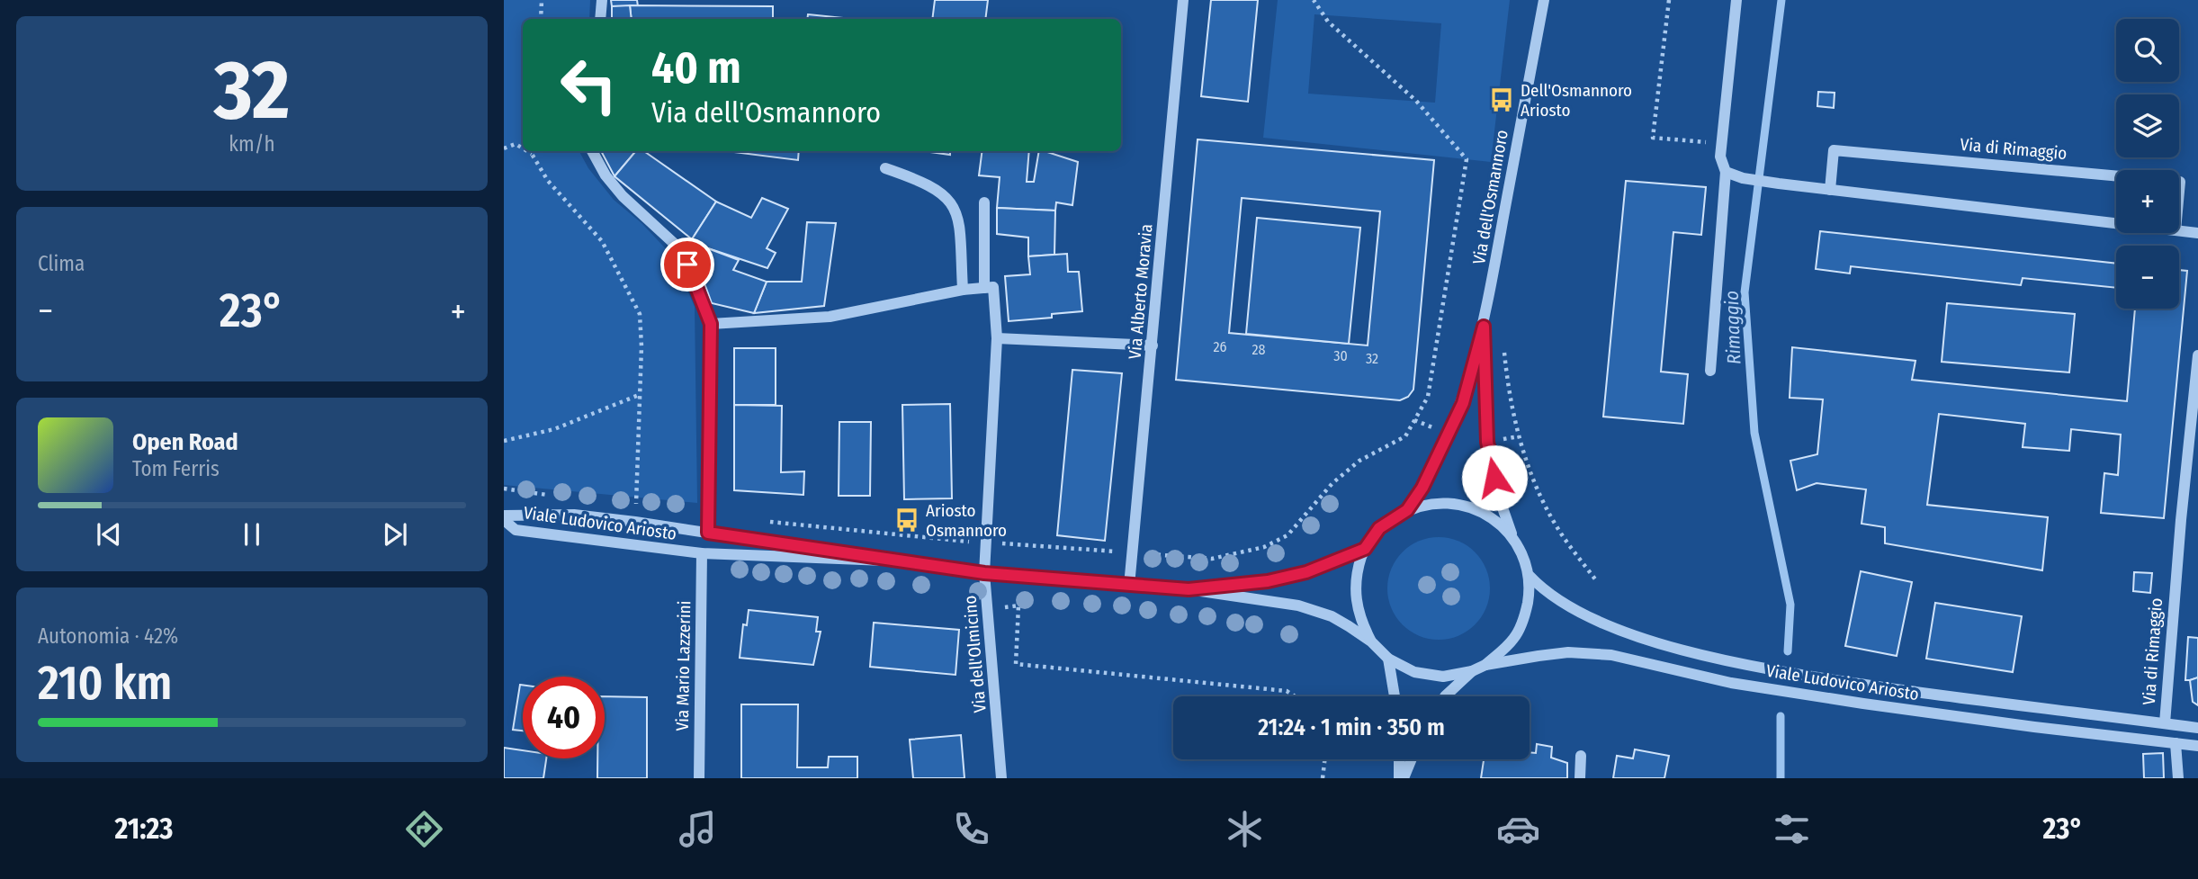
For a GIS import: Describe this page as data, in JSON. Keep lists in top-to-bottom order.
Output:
{
  "streets": {
    "street": [
      "Via di Rimaggio",
      "Via dell'Osmannoro",
      "Via Alberto Moravia",
      "Viale Ludovico Ariosto",
      "Via dell'Olmicino",
      "Via Mario Lazzerini"
    ]
  },
  "crossings": [
    ["Via di Rimaggio", "Viale Ludovico Ariosto"],
    ["Via dell'Osmannoro", "Viale Ludovico Ariosto"],
    ["Via Alberto Moravia", "Viale Ludovico Ariosto"],
    ["Viale Ludovico Ariosto", "Via dell'Olmicino"],
    ["Viale Ludovico Ariosto", "Via Mario Lazzerini"]
  ],
  "water": ["Rimaggio"],
  "places": {
    "bus stop": ["Dell'Osmannoro Ariosto", "Ariosto Osmannoro"]
  },
  "house_numbers": [
    "26",
    "28",
    "30",
    "32"
  ],
  "page": {
    "tile": [
      ["32", "km/h"],
      "Clima",
      ["Autonomia · 42%", "210 km"]
    ],
    "map_buttons": ["+", "−"],
    "turn": ["40 m", "Via dell'Osmannoro"],
    "heat": ["−", "23°", "+"],
    "song": ["Open Road", "Tom Ferris"],
    "limit": "40",
    "trip": "21:24 · 1 min · 350 m",
    "tabs": ["21:23", "23°"]
  }
}
